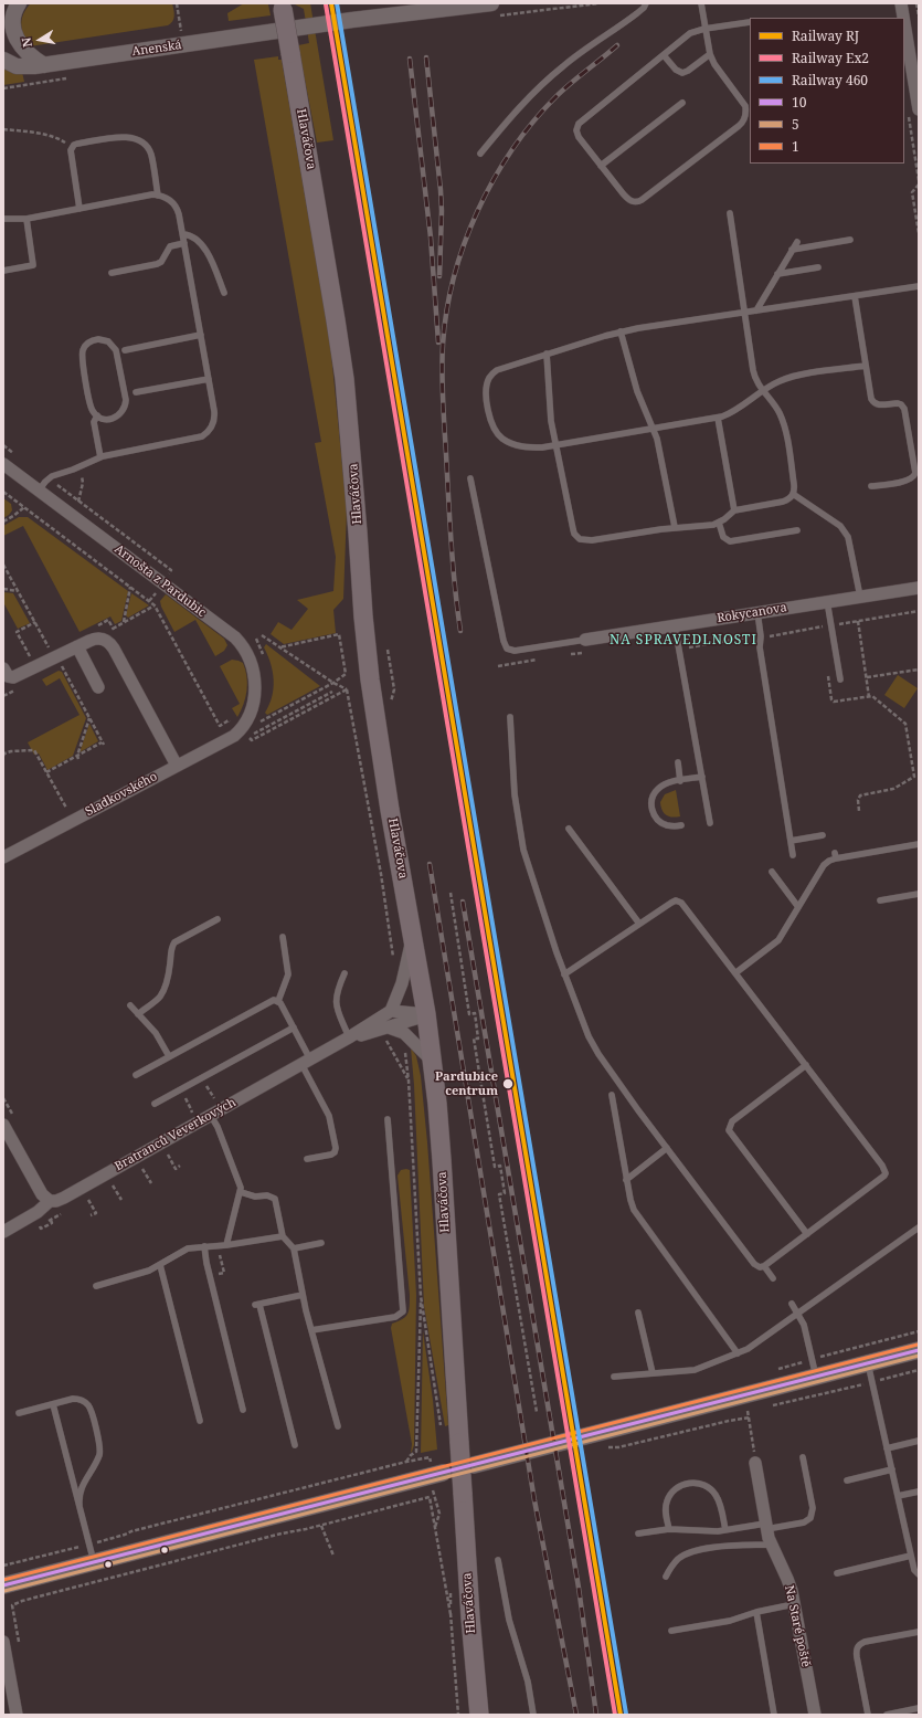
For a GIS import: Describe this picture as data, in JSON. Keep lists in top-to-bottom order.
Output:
{
  "streets": {
    "main road": ["Hlaváčova"],
    "street": [
      "Anenská",
      "Arnošta z Pardubic",
      "Rokycanova",
      "Sladkovského",
      "Bratranců Veverkových",
      "Na Staré poště"
    ]
  },
  "crossings": [
    ["Hlaváčova", "Bratranců Veverkových"],
    ["Arnošta z Pardubic", "Sladkovského"]
  ],
  "districts": ["NA SPRAVEDLNOSTI"],
  "places": ["Pardubice centrum"],
  "lines": [
    "rail line RJ",
    "rail line 460",
    "rail line Ex2",
    "transit line 1",
    "transit line 10",
    "transit line 5"
  ],
  "legend": [
    "Railway RJ",
    "Railway Ex2",
    "Railway 460",
    "10",
    "5",
    "1"
  ],
  "north": "left"
}
